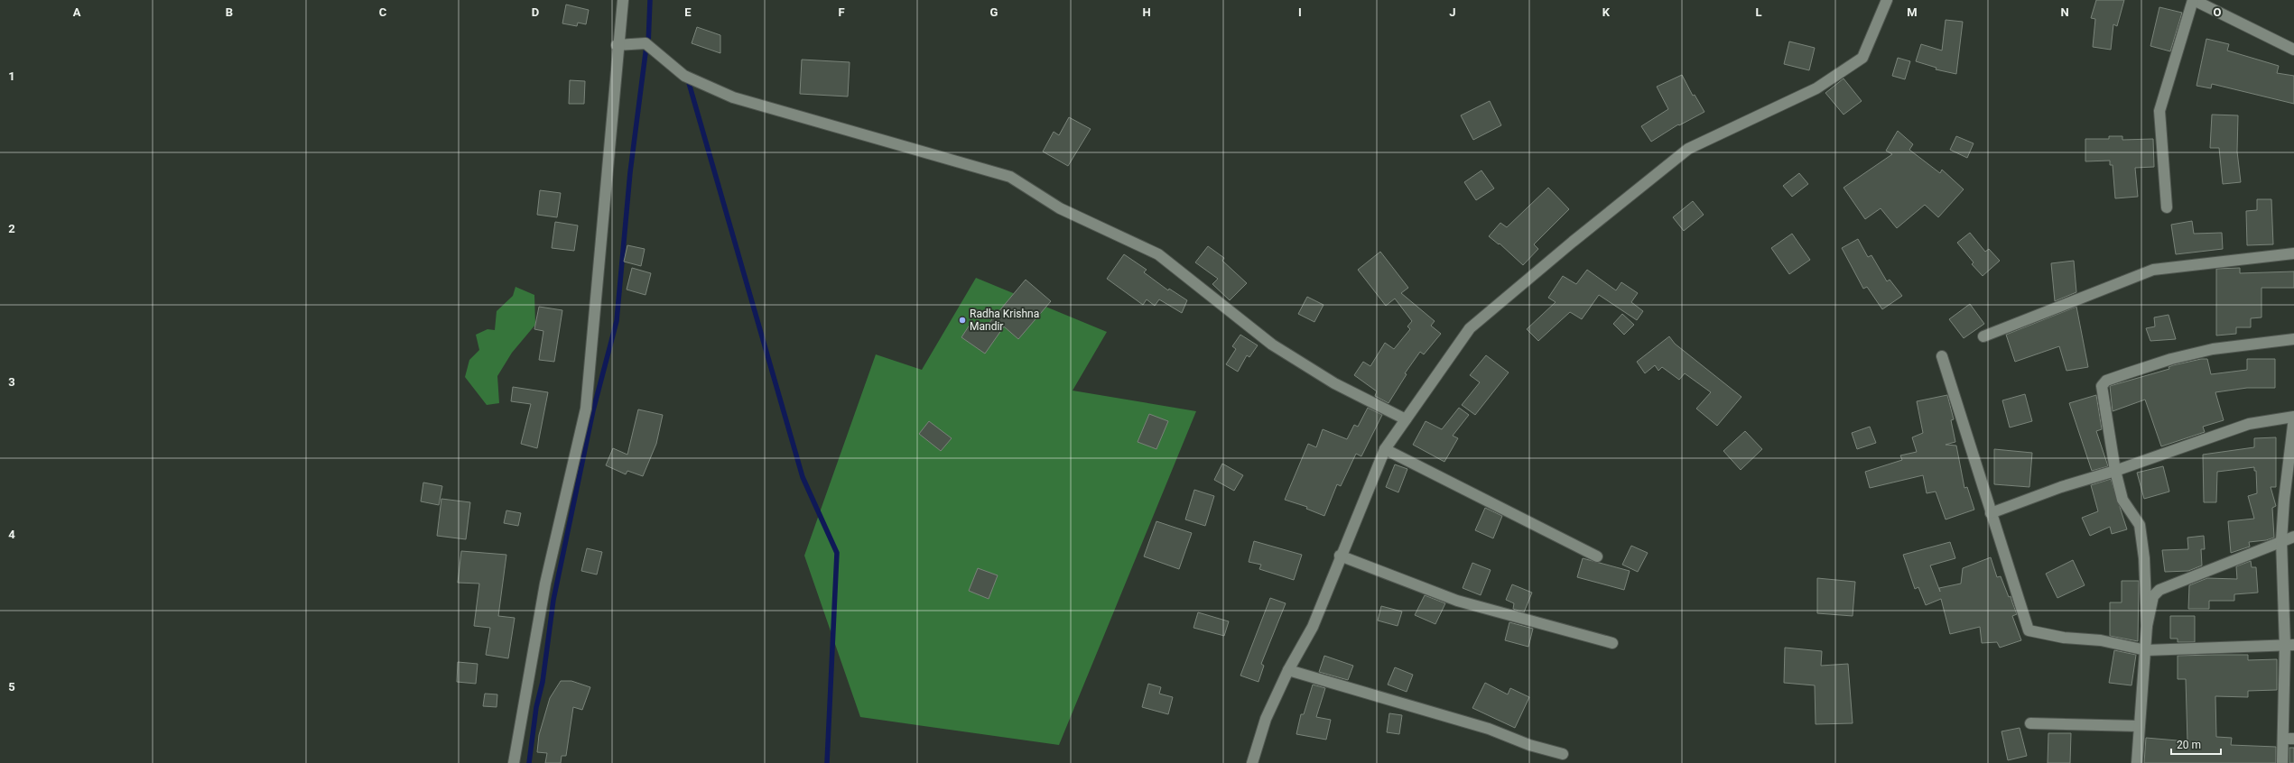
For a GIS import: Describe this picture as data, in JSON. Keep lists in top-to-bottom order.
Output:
{
  "places": ["Radha Krishna Mandir"],
  "scale_bar": "20 m",
  "grid": {
    "columns": [
      "A",
      "B",
      "C",
      "D",
      "E",
      "F",
      "G",
      "H",
      "I",
      "J",
      "K",
      "L",
      "M",
      "N",
      "O"
    ],
    "rows": [
      "1",
      "2",
      "3",
      "4",
      "5"
    ]
  }
}
